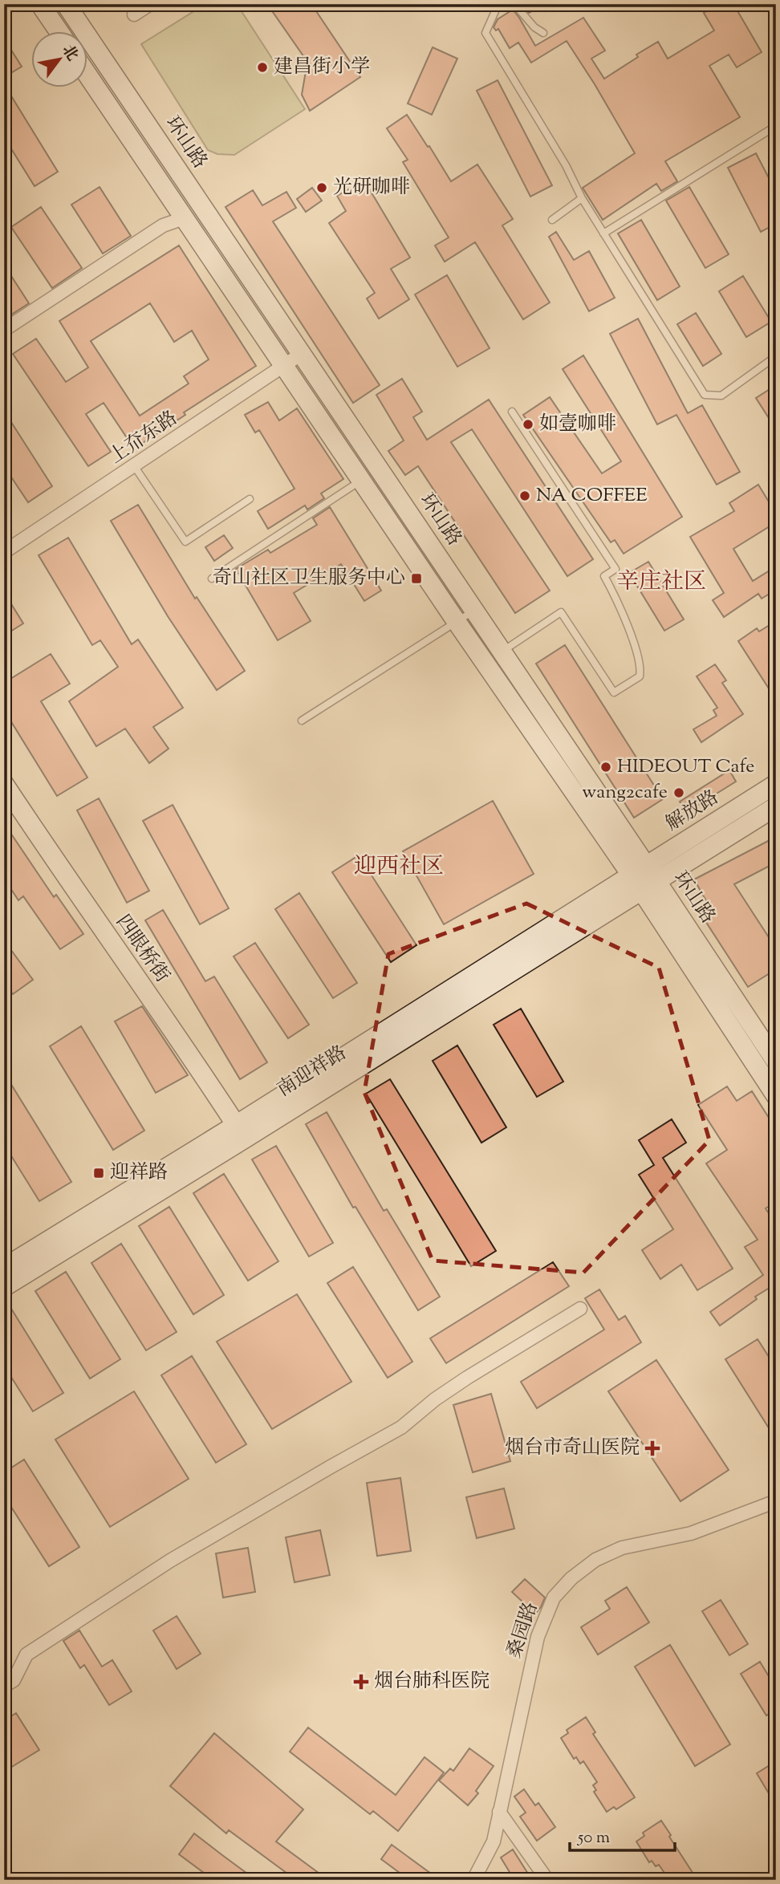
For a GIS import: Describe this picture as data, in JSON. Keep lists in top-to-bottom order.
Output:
{
  "streets": {
    "main road": [
      "环山路",
      "解放路",
      "四眼桥街",
      "南迎祥路"
    ],
    "street": ["上夼东路", "桑园路"]
  },
  "crossings": [
    ["环山路", "上夼东路"],
    ["环山路", "解放路"],
    ["环山路", "南迎祥路"],
    ["解放路", "南迎祥路"],
    ["四眼桥街", "南迎祥路"]
  ],
  "districts": ["辛庄社区", "迎西社区"],
  "places": {
    "other": [
      "建昌街小学",
      "光研咖啡",
      "如壹咖啡",
      "NA COFFEE",
      "HIDEOUT Cafe",
      "wang2cafe"
    ],
    "transit": ["奇山社区卫生服务中心", "迎祥路"],
    "health": ["烟台市奇山医院", "烟台肺科医院"]
  },
  "scale_bar": "50 m",
  "north": "top right"
}
